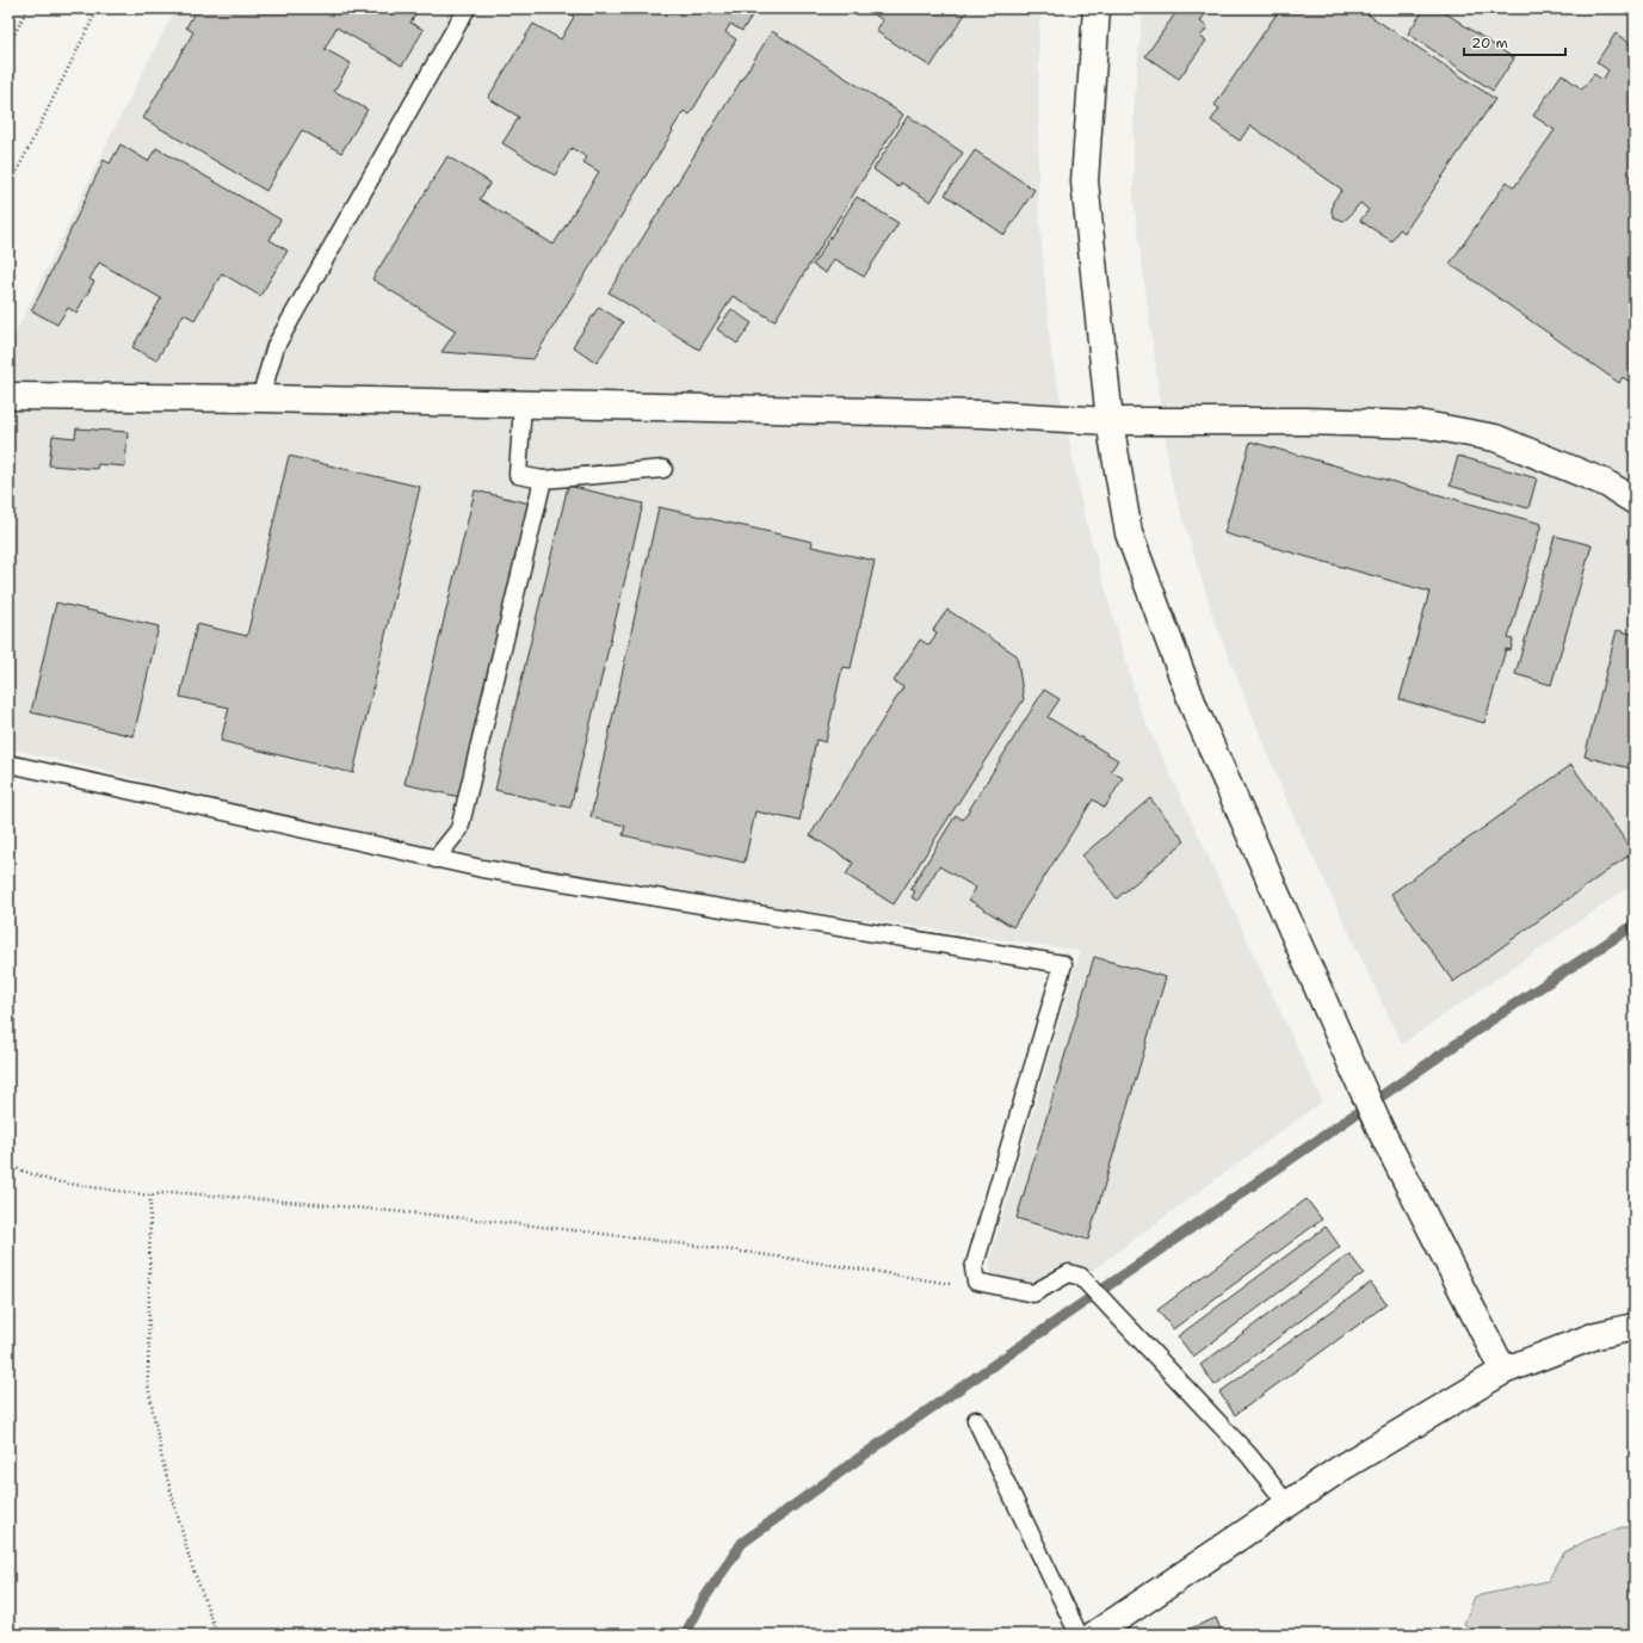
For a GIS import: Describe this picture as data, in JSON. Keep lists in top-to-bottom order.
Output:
{
  "scale_bar": "20 m"
}
